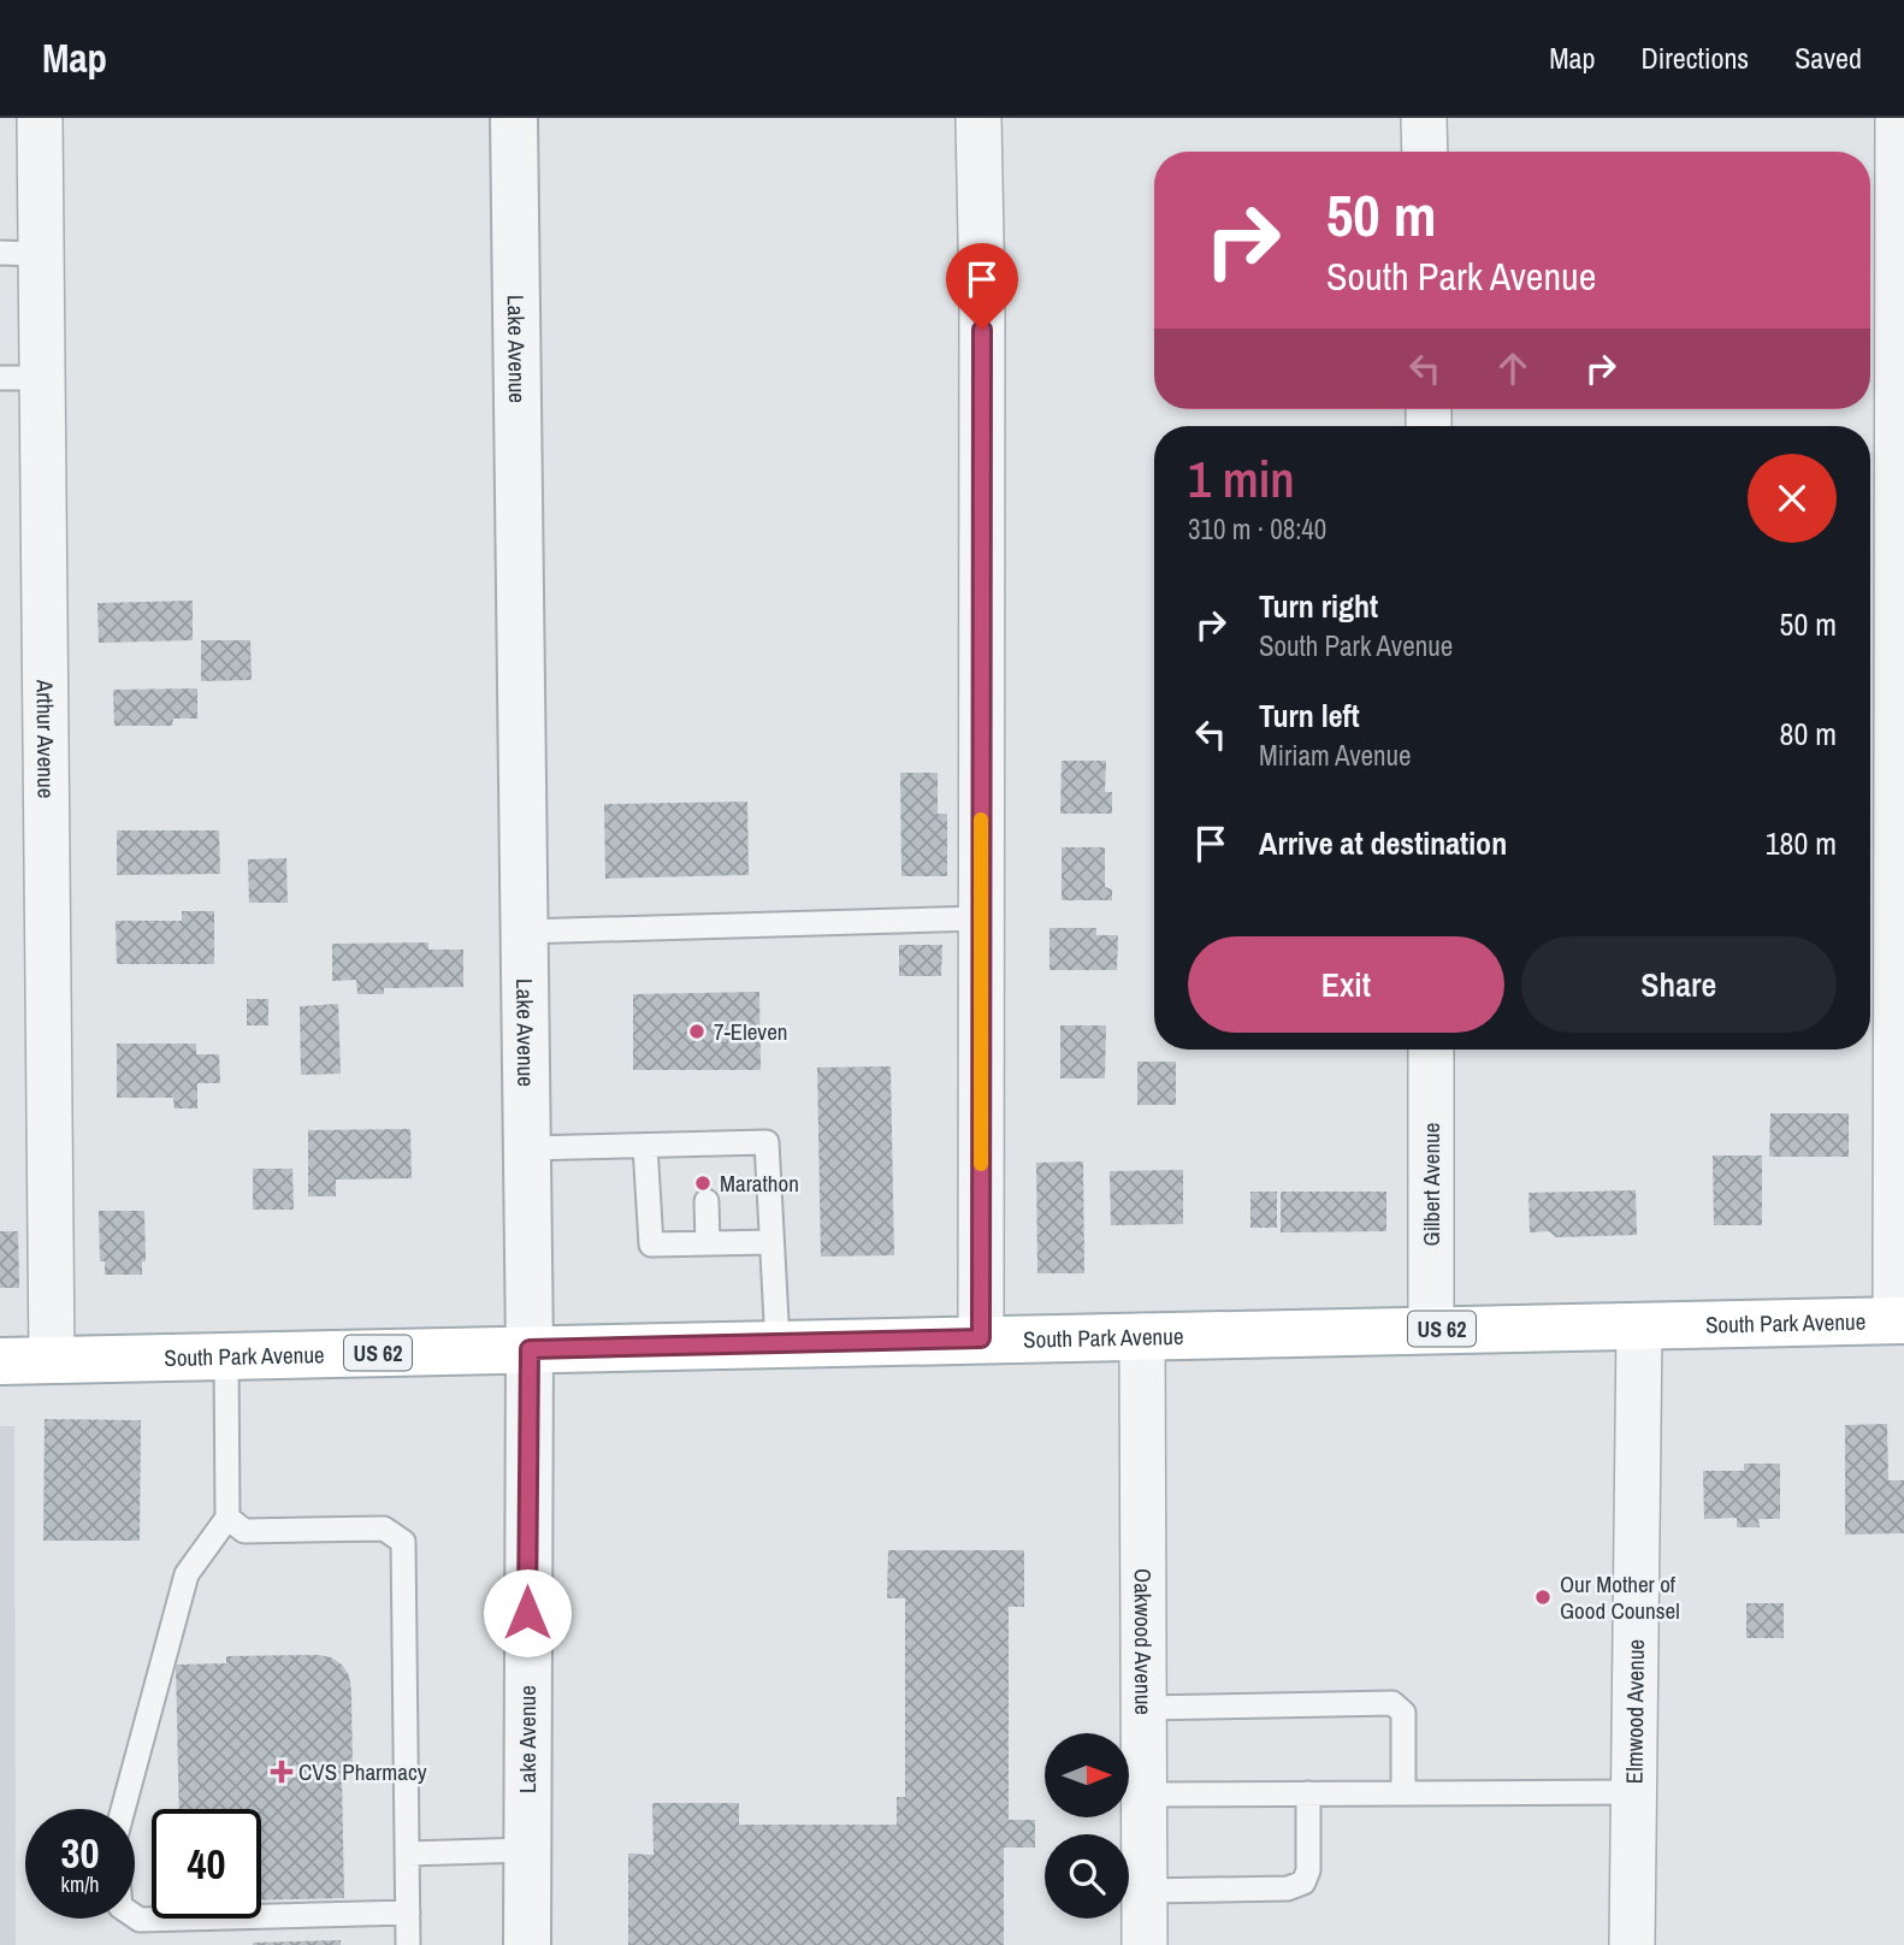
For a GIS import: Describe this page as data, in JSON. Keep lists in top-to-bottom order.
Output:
{
  "streets": {
    "main road": ["South Park Avenue", "US 62"],
    "street": [
      "Lake Avenue",
      "Arthur Avenue",
      "Gilbert Avenue",
      "Oakwood Avenue",
      "Elmwood Avenue"
    ]
  },
  "crossings": [
    ["Lake Avenue", "South Park Avenue"],
    ["Arthur Avenue", "South Park Avenue"],
    ["Gilbert Avenue", "South Park Avenue"],
    ["South Park Avenue", "Oakwood Avenue"],
    ["South Park Avenue", "Elmwood Avenue"]
  ],
  "places": {
    "other": ["7-Eleven", "Marathon", "Our Mother of Good Counsel"],
    "health": ["CVS Pharmacy"]
  },
  "north": "right",
  "page": {
    "header": "Map",
    "nav": ["Map", "Directions", "Saved"],
    "turn": ["50 m", "South Park Avenue"],
    "heading": ["1 min", "310 m · 08:40"],
    "list": [
      {
        "name": "Turn right",
        "note": "South Park Avenue",
        "value": "50 m"
      },
      {
        "name": "Turn left",
        "note": "Miriam Avenue",
        "value": "80 m"
      },
      {
        "name": "Arrive at destination",
        "value": "180 m"
      }
    ],
    "buttons": ["Exit", "Share"],
    "speed": "30 km/h",
    "limit": "40"
  }
}
